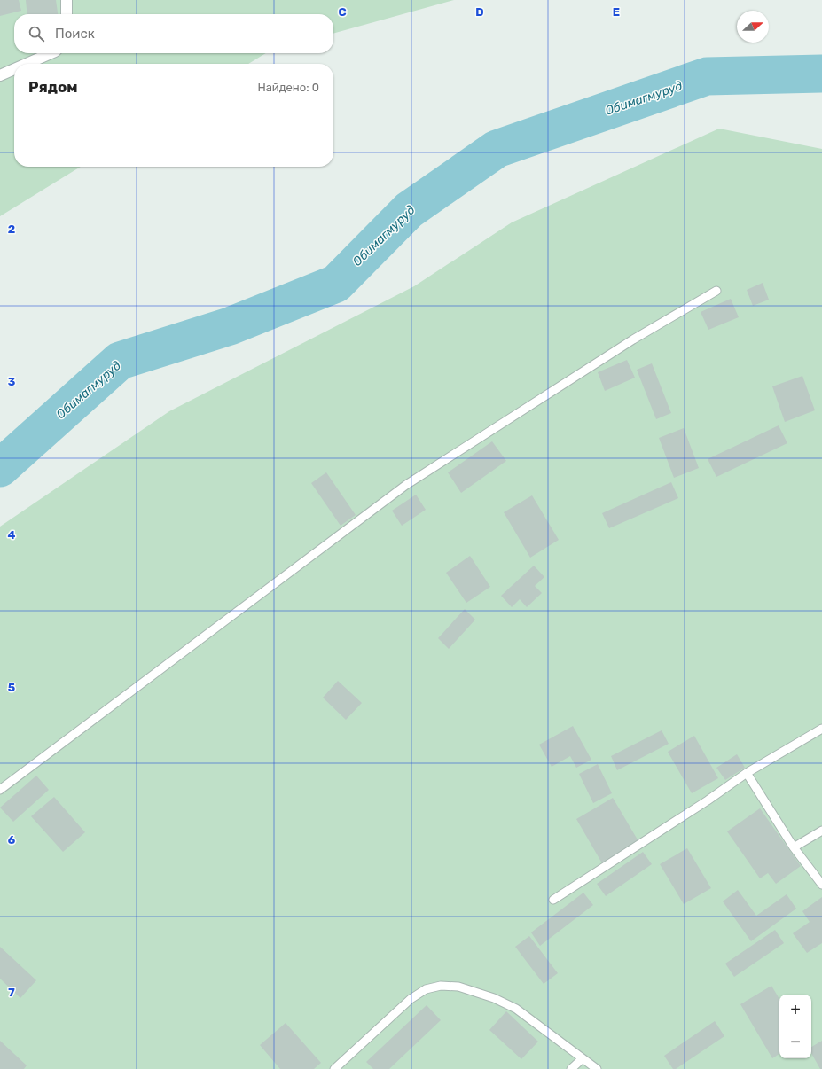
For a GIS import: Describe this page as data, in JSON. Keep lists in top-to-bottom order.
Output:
{
  "water": ["Обимагмуруд"],
  "north": "right",
  "page": {
    "search": "Поиск",
    "heading": ["Рядом", "Найдено: 0"],
    "map_buttons": ["+", "−"]
  },
  "grid": {
    "columns": ["C", "D", "E"],
    "rows": [
      "2",
      "3",
      "4",
      "5",
      "6",
      "7"
    ]
  }
}
